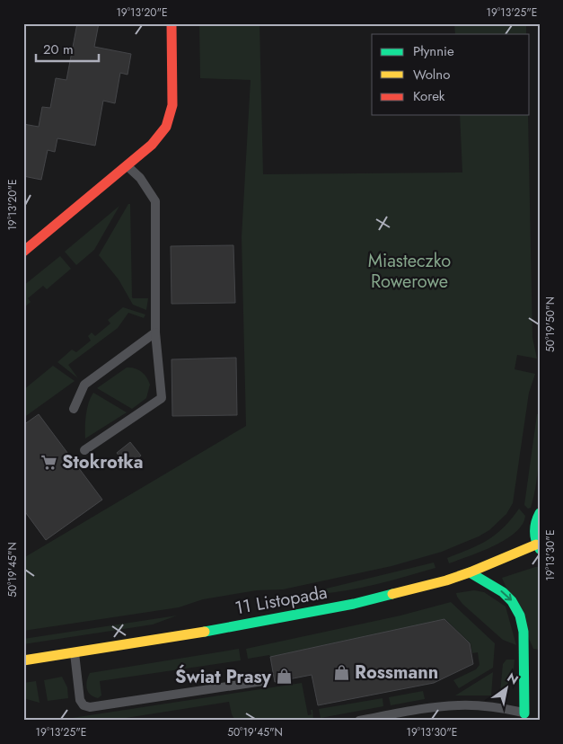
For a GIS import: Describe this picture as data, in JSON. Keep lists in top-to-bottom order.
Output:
{
  "streets": {
    "street": ["11 Listopada"]
  },
  "parks": ["Miasteczko Rowerowe"],
  "places": {
    "supermarket": ["Stokrotka"],
    "shop": ["Rossmann", "Świat Prasy"]
  },
  "legend": ["Płynnie", "Wolno", "Korek"],
  "scale_bar": "20 m",
  "north": "top right",
  "coordinates": [
    "19°13'20\"E",
    "19°13'25\"E",
    "50°19'50\"N",
    "19°13'30\"E",
    "50°19'45\"N"
  ]
}
